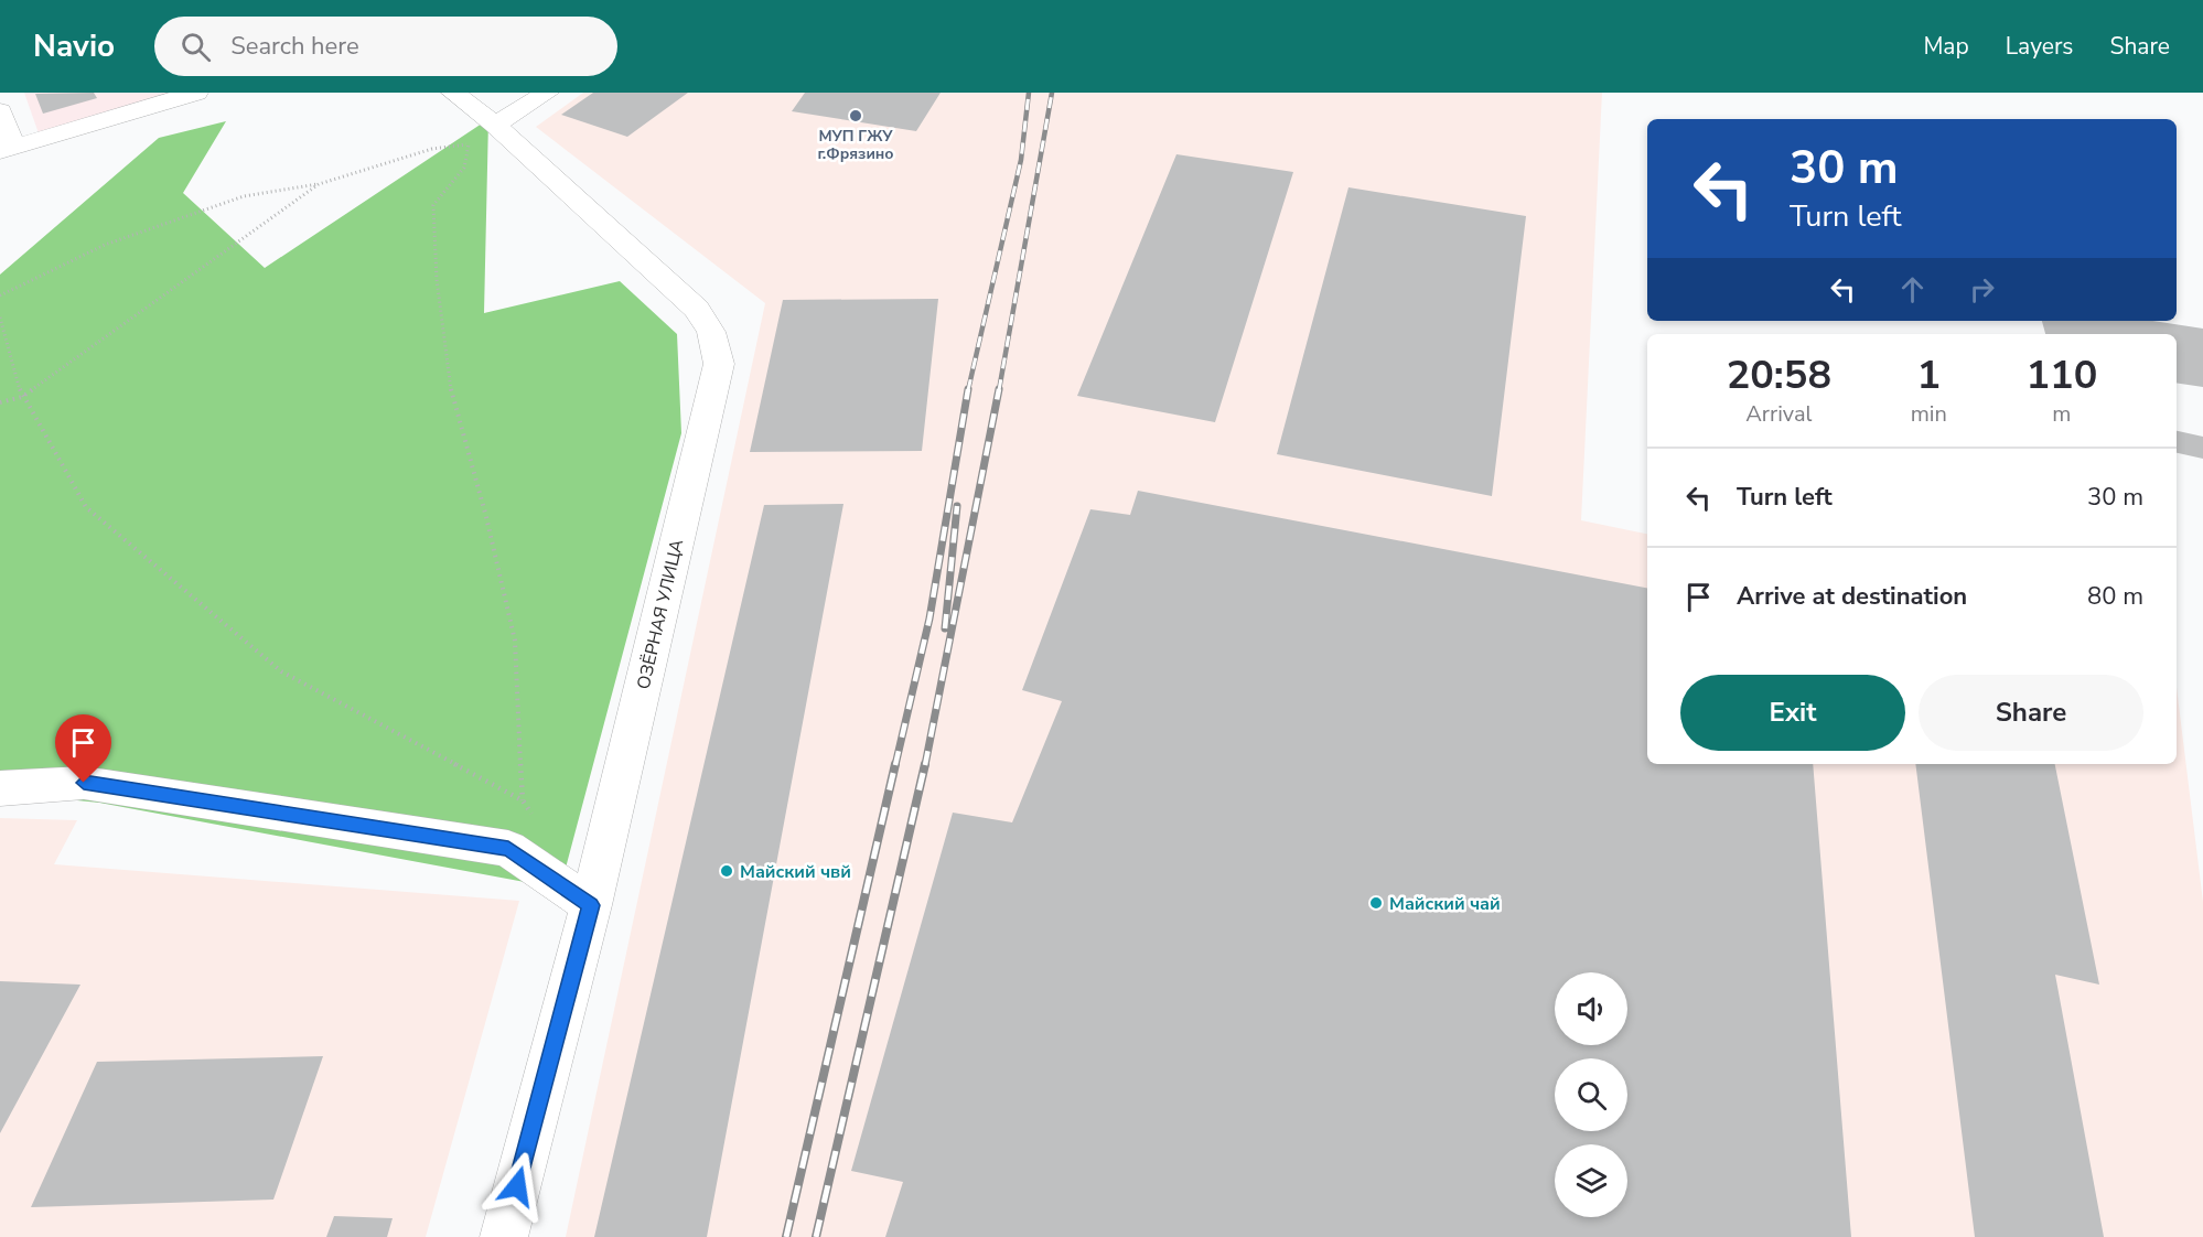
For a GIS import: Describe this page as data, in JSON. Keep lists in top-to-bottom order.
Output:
{
  "streets": {
    "street": ["ОЗЁРНАЯ УЛИЦА"]
  },
  "places": ["МУП ГЖУ г.Фрязино", "Майский чвй", "Майский чай"],
  "page": {
    "header": "Navio",
    "search": "Search here",
    "nav": ["Map", "Layers", "Share"],
    "turn": ["30 m", "Turn left"],
    "eta": [
      "20:58",
      "Arrival",
      "1",
      "min",
      "110",
      "m"
    ],
    "list": [
      {
        "name": "Turn left",
        "value": "30 m"
      },
      {
        "name": "Arrive at destination",
        "value": "80 m"
      }
    ],
    "buttons": ["Exit", "Share"]
  }
}
